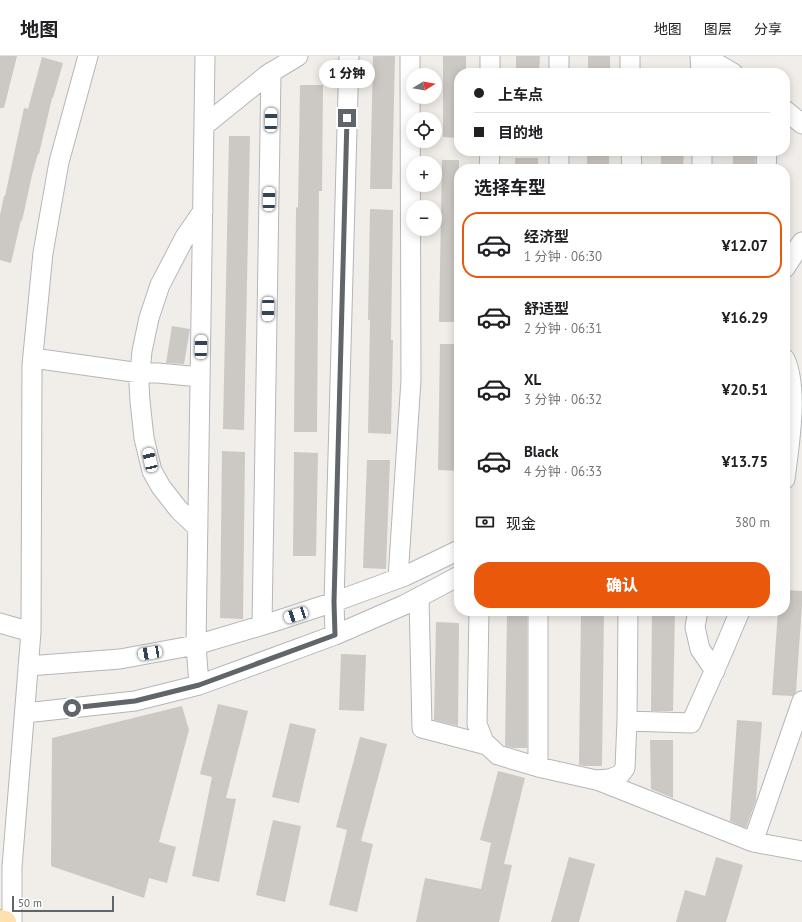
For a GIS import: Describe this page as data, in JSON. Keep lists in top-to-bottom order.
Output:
{
  "scale_bar": "50 m",
  "north": "right",
  "page": {
    "header": "地图",
    "nav": ["地图", "图层", "分享"],
    "bubble": "1 分钟",
    "map_buttons": ["+", "−"],
    "banner": ["上车点", "目的地"],
    "heading": "选择车型",
    "list": [
      {
        "name": "经济型",
        "note": "1 分钟 · 06:30",
        "value": "¥12.07"
      },
      {
        "name": "舒适型",
        "note": "2 分钟 · 06:31",
        "value": "¥16.29"
      },
      {
        "name": "XL",
        "note": "3 分钟 · 06:32",
        "value": "¥20.51"
      },
      {
        "name": "Black",
        "note": "4 分钟 · 06:33",
        "value": "¥13.75"
      }
    ],
    "pay": ["现金", "380 m"],
    "buttons": "确认",
    "scale": "50 m"
  }
}
